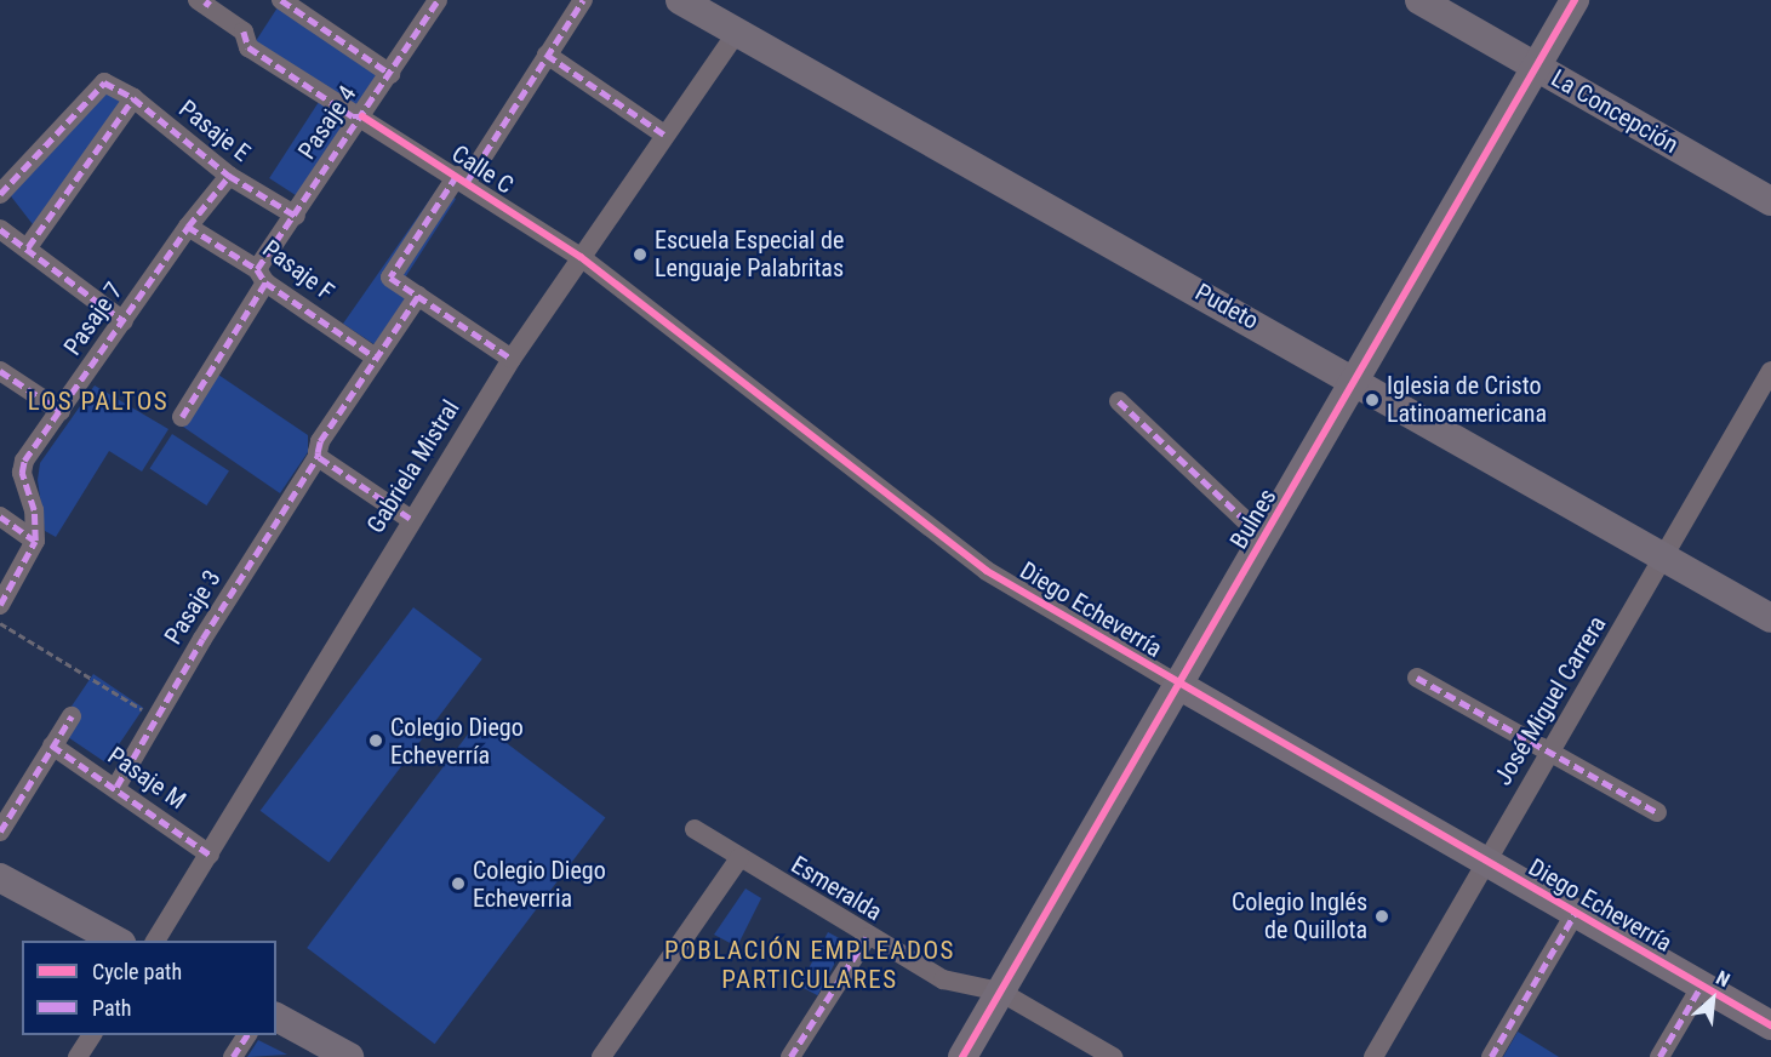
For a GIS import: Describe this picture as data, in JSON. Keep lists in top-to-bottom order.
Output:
{
  "streets": {
    "street": [
      "La Concepción",
      "Pasaje 4",
      "Pasaje E",
      "Calle C",
      "Pasaje F",
      "Pudeto",
      "Pasaje 7",
      "Gabriela Mistral",
      "Bulnes",
      "Pasaje 3",
      "Diego Echeverría",
      "José Miguel Carrera",
      "Pasaje M",
      "Esmeralda"
    ]
  },
  "crossings": [
    ["La Concepción", "Bulnes"],
    ["Pasaje 4", "Pasaje E"],
    ["Pasaje 4", "Calle C"],
    ["Pasaje 4", "Pasaje F"],
    ["Pasaje E", "Pasaje 7"],
    ["Calle C", "Gabriela Mistral"],
    ["Calle C", "Diego Echeverría"],
    ["Pasaje F", "Pasaje 7"],
    ["Pasaje F", "Pasaje 3"],
    ["Pudeto", "Gabriela Mistral"],
    ["Pudeto", "Bulnes"],
    ["Pudeto", "José Miguel Carrera"],
    ["Gabriela Mistral", "Diego Echeverría"],
    ["Gabriela Mistral", "Pasaje M"],
    ["Bulnes", "Diego Echeverría"],
    ["Bulnes", "Esmeralda"],
    ["Pasaje 3", "Pasaje M"],
    ["Diego Echeverría", "José Miguel Carrera"]
  ],
  "districts": ["LOS PALTOS", "POBLACIÓN EMPLEADOS PARTICULARES"],
  "places": [
    "Escuela Especial de Lenguaje Palabritas",
    "Iglesia de Cristo Latinoamericana",
    "Colegio Diego Echeverría",
    "Colegio Diego Echeverria",
    "Colegio Inglés de Quillota"
  ],
  "legend": ["Cycle path", "Path"],
  "north": "top right"
}
